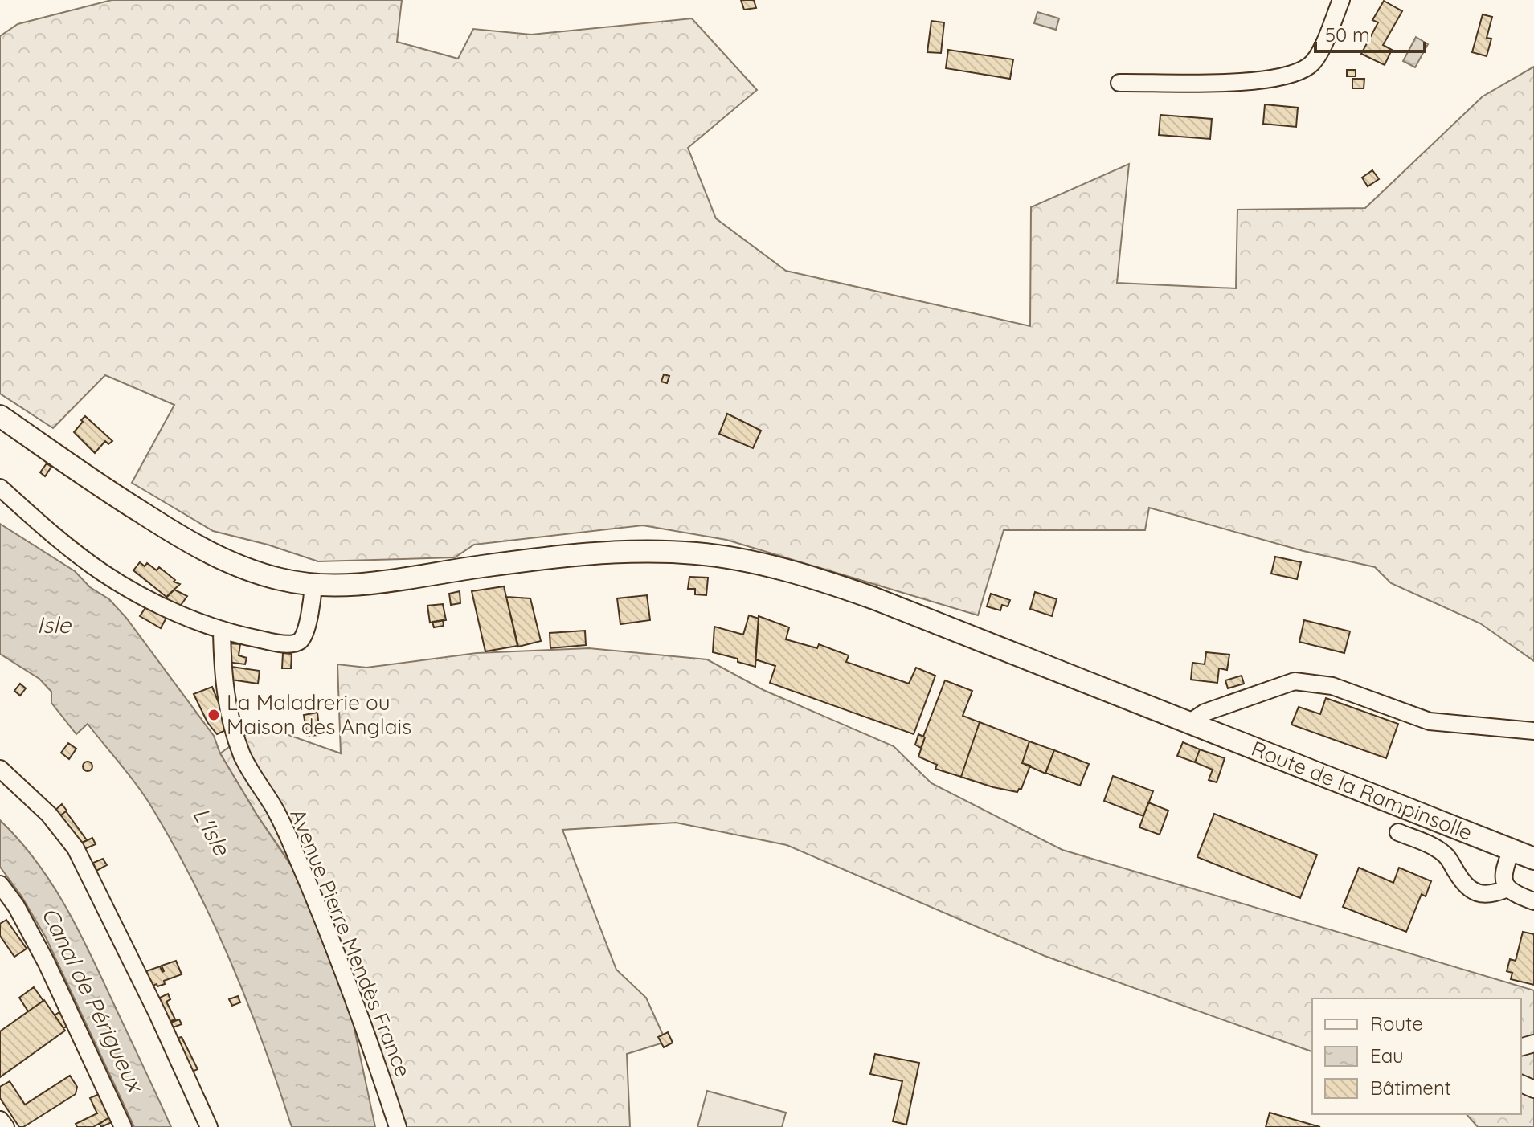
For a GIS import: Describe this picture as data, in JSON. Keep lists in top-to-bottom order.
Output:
{
  "streets": {
    "main road": ["Route de la Rampinsolle"],
    "street": ["Avenue Pierre Mendès France"]
  },
  "water": ["Isle", "L'Isle", "Canal de Périgueux"],
  "places": ["La Maladrerie ou Maison des Anglais"],
  "legend": ["Route", "Eau", "Bâtiment"],
  "scale_bar": "50 m"
}
